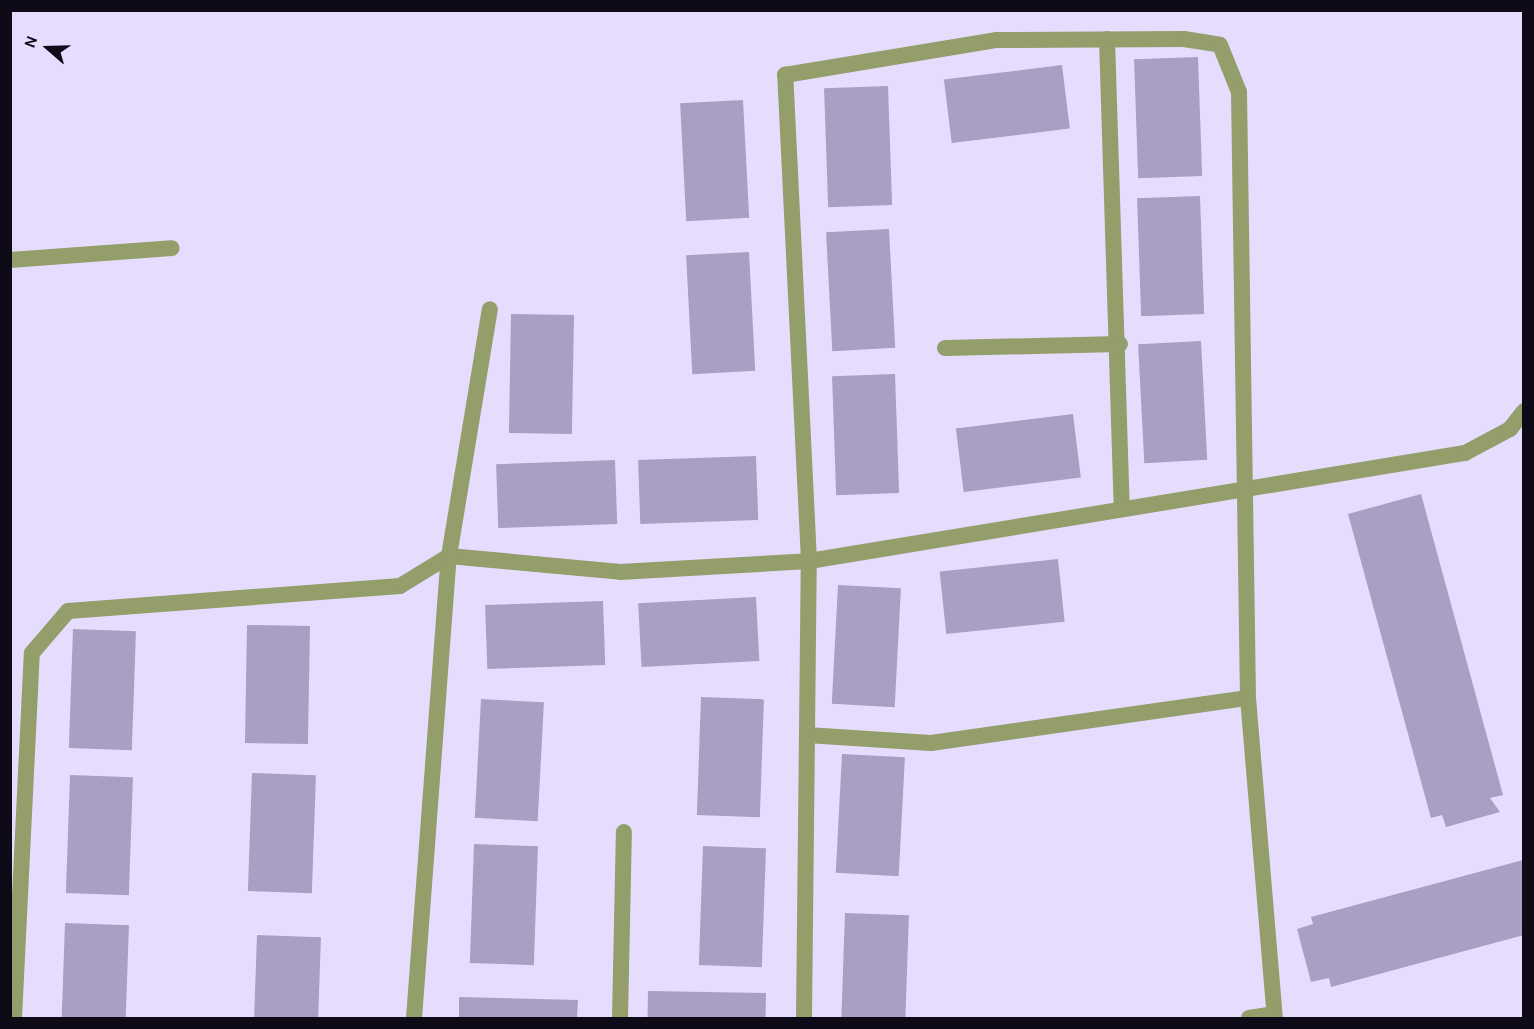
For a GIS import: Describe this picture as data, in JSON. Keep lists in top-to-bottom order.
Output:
{
  "north": "left"
}
